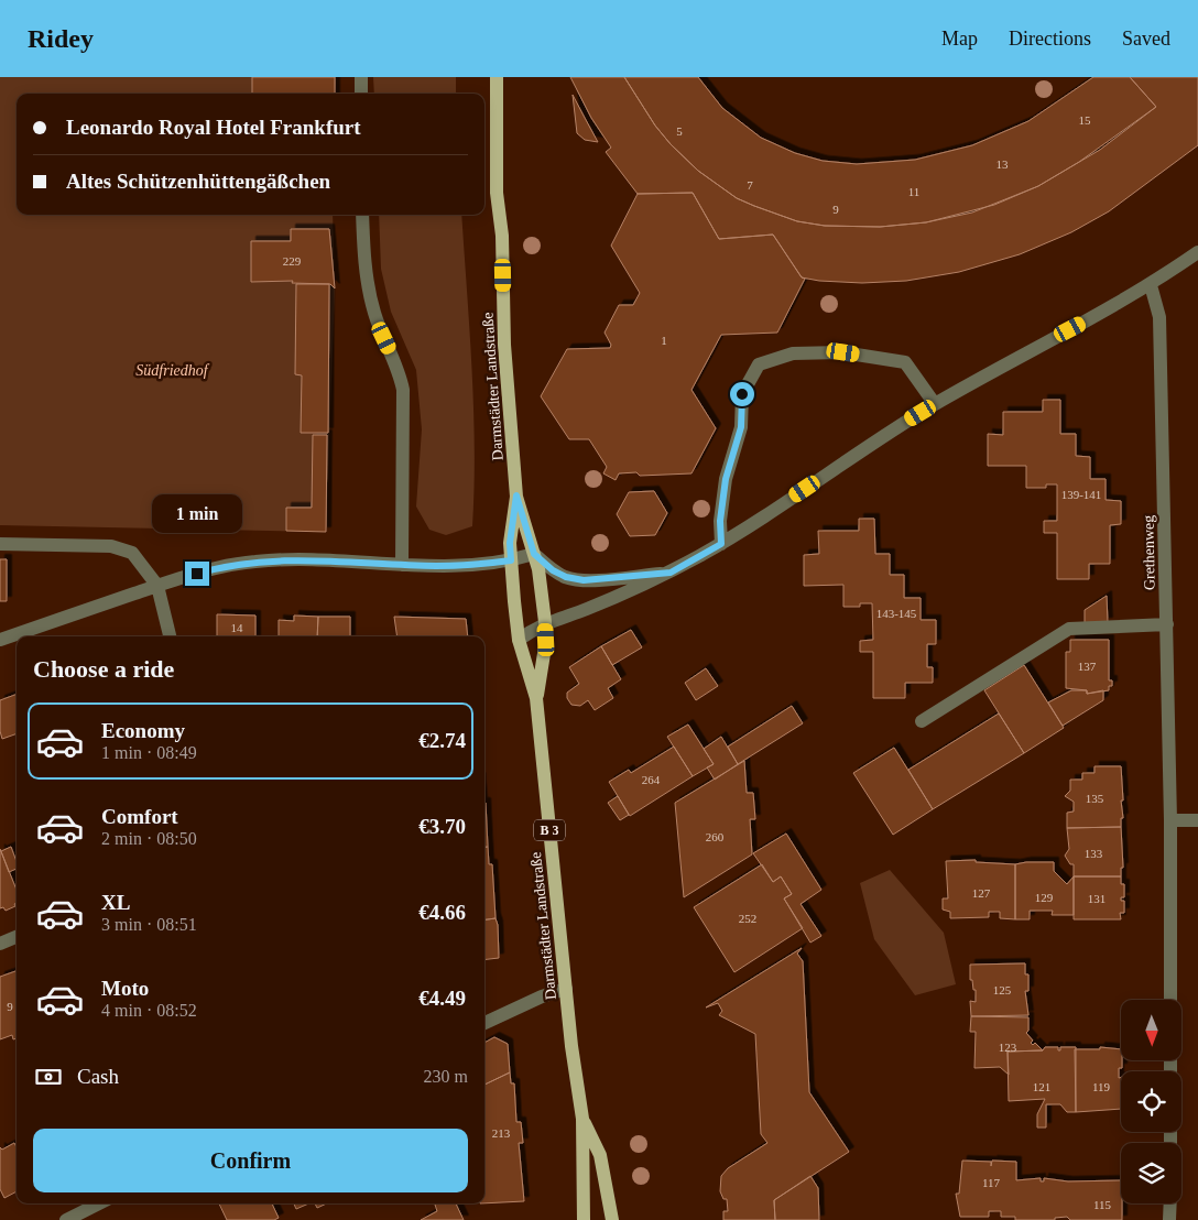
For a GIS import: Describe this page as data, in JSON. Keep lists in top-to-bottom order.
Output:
{
  "streets": {
    "main road": ["Darmstädter Landstraße", "B 3"],
    "street": ["Grethenweg"]
  },
  "parks": ["Südfriedhof"],
  "house_numbers": [
    "15",
    "5",
    "13",
    "7",
    "11",
    "9",
    "229",
    "1",
    "139-141",
    "143-145",
    "14",
    "137",
    "264",
    "135",
    "260",
    "133",
    "127",
    "129",
    "131",
    "252",
    "125",
    "9",
    "123",
    "121",
    "119",
    "213",
    "117",
    "115"
  ],
  "north": "bottom",
  "page": {
    "header": "Ridey",
    "nav": ["Map", "Directions", "Saved"],
    "banner": ["Leonardo Royal Hotel Frankfurt", "Altes Schützenhüttengäßchen"],
    "bubble": "1 min",
    "heading": "Choose a ride",
    "list": [
      {
        "name": "Economy",
        "note": "1 min · 08:49",
        "value": "€2.74"
      },
      {
        "name": "Comfort",
        "note": "2 min · 08:50",
        "value": "€3.70"
      },
      {
        "name": "XL",
        "note": "3 min · 08:51",
        "value": "€4.66"
      },
      {
        "name": "Moto",
        "note": "4 min · 08:52",
        "value": "€4.49"
      }
    ],
    "pay": ["Cash", "230 m"],
    "buttons": "Confirm"
  }
}
